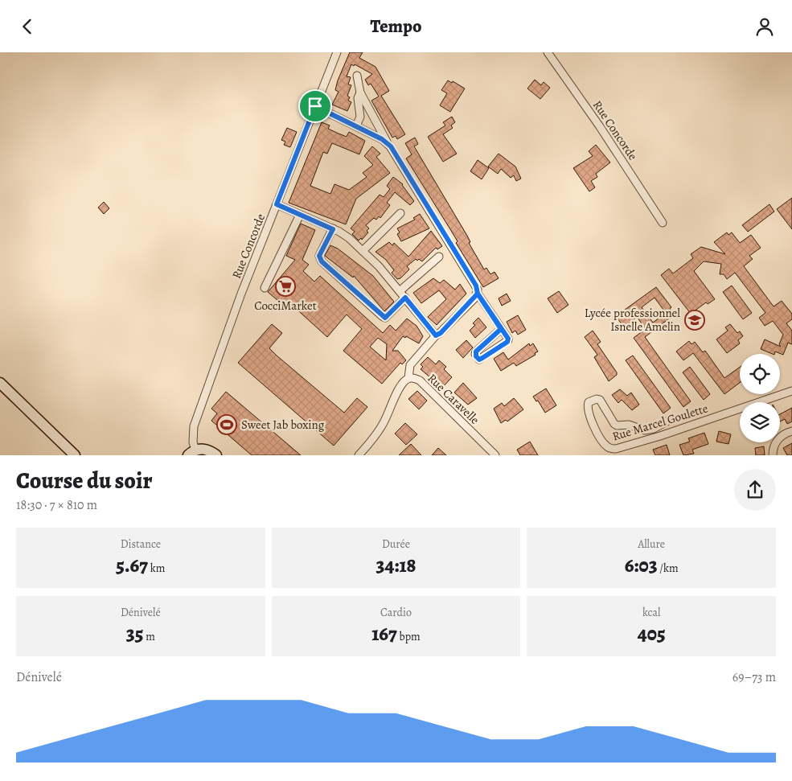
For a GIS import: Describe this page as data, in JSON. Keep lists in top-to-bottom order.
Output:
{
  "streets": {
    "street": ["Rue Concorde", "Rue Caravelle", "Rue Marcel Goulette"]
  },
  "places": {
    "supermarket": ["CocciMarket"],
    "school or university": ["Lycée professionnel Isnelle Amelin"],
    "sports": ["Sweet Jab boxing"]
  },
  "page": {
    "header": "Tempo",
    "heading": ["Course du soir", "18:30 · 7 × 810 m"],
    "stats": [
      ["Distance", "5.67 km"],
      ["Durée", "34:18"],
      ["Allure", "6:03 /km"],
      ["Dénivelé", "35 m"],
      ["Cardio", "167 bpm"],
      ["kcal", "405"]
    ],
    "chart": ["Dénivelé", "69–73 m"]
  }
}
